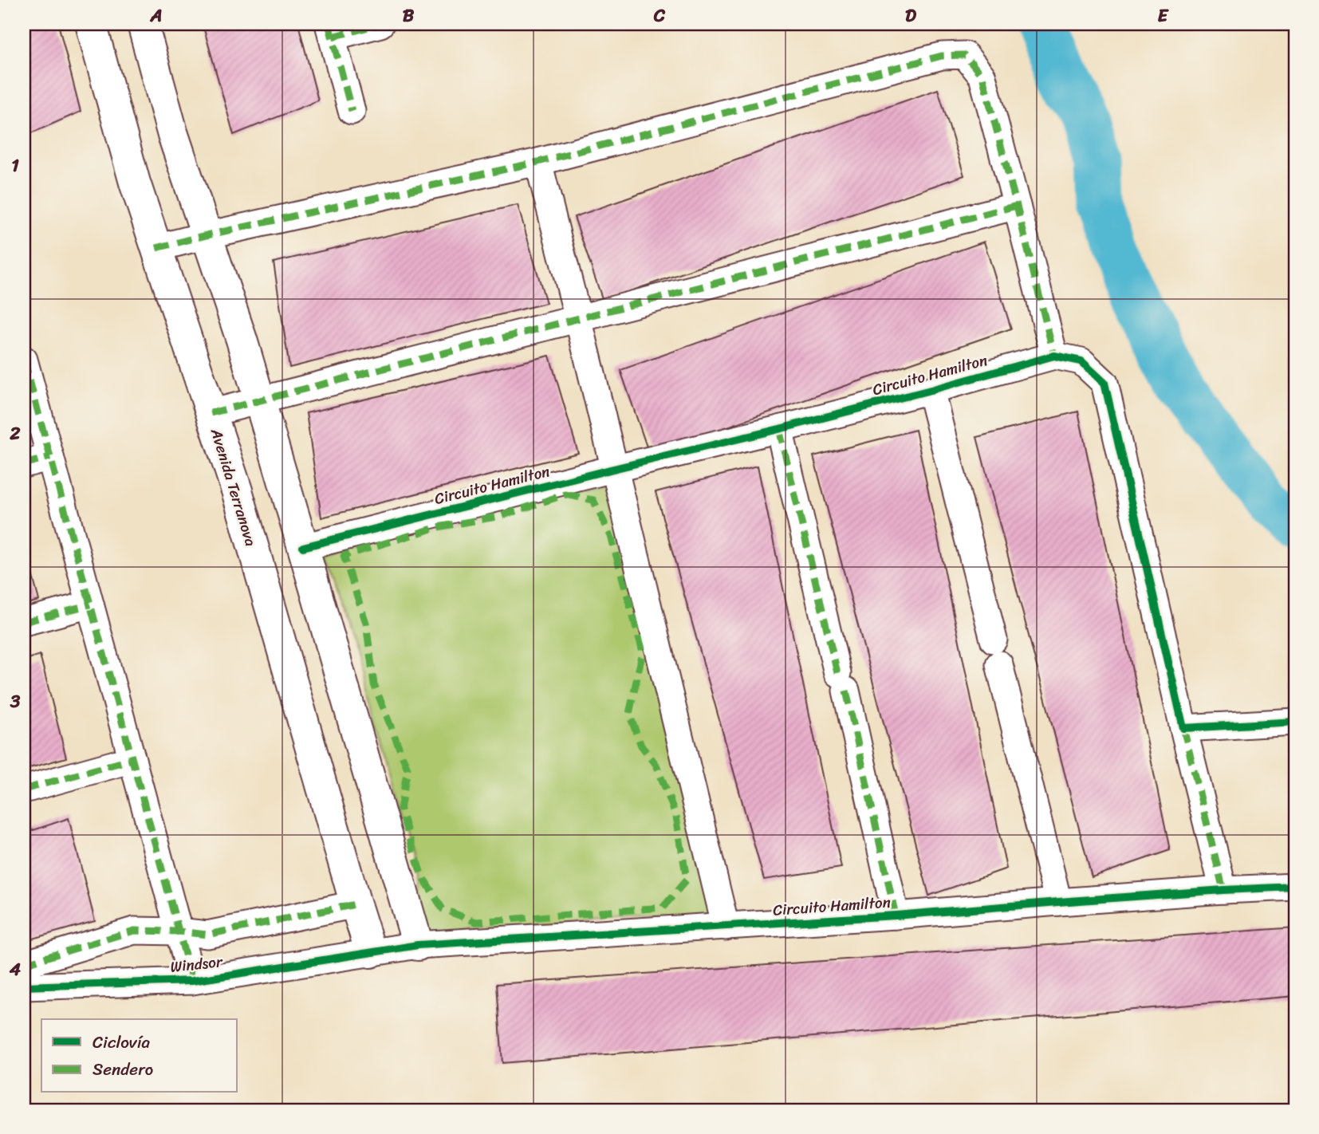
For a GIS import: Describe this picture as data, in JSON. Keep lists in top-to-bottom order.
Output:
{
  "streets": {
    "street": ["Circuito Hamilton", "Avenida Terranova", "Windsor"]
  },
  "crossings": [
    ["Circuito Hamilton", "Avenida Terranova"],
    ["Circuito Hamilton", "Windsor"],
    ["Avenida Terranova", "Windsor"]
  ],
  "legend": ["Ciclovía", "Sendero"],
  "grid": {
    "columns": [
      "A",
      "B",
      "C",
      "D",
      "E"
    ],
    "rows": [
      "1",
      "2",
      "3",
      "4"
    ]
  }
}
